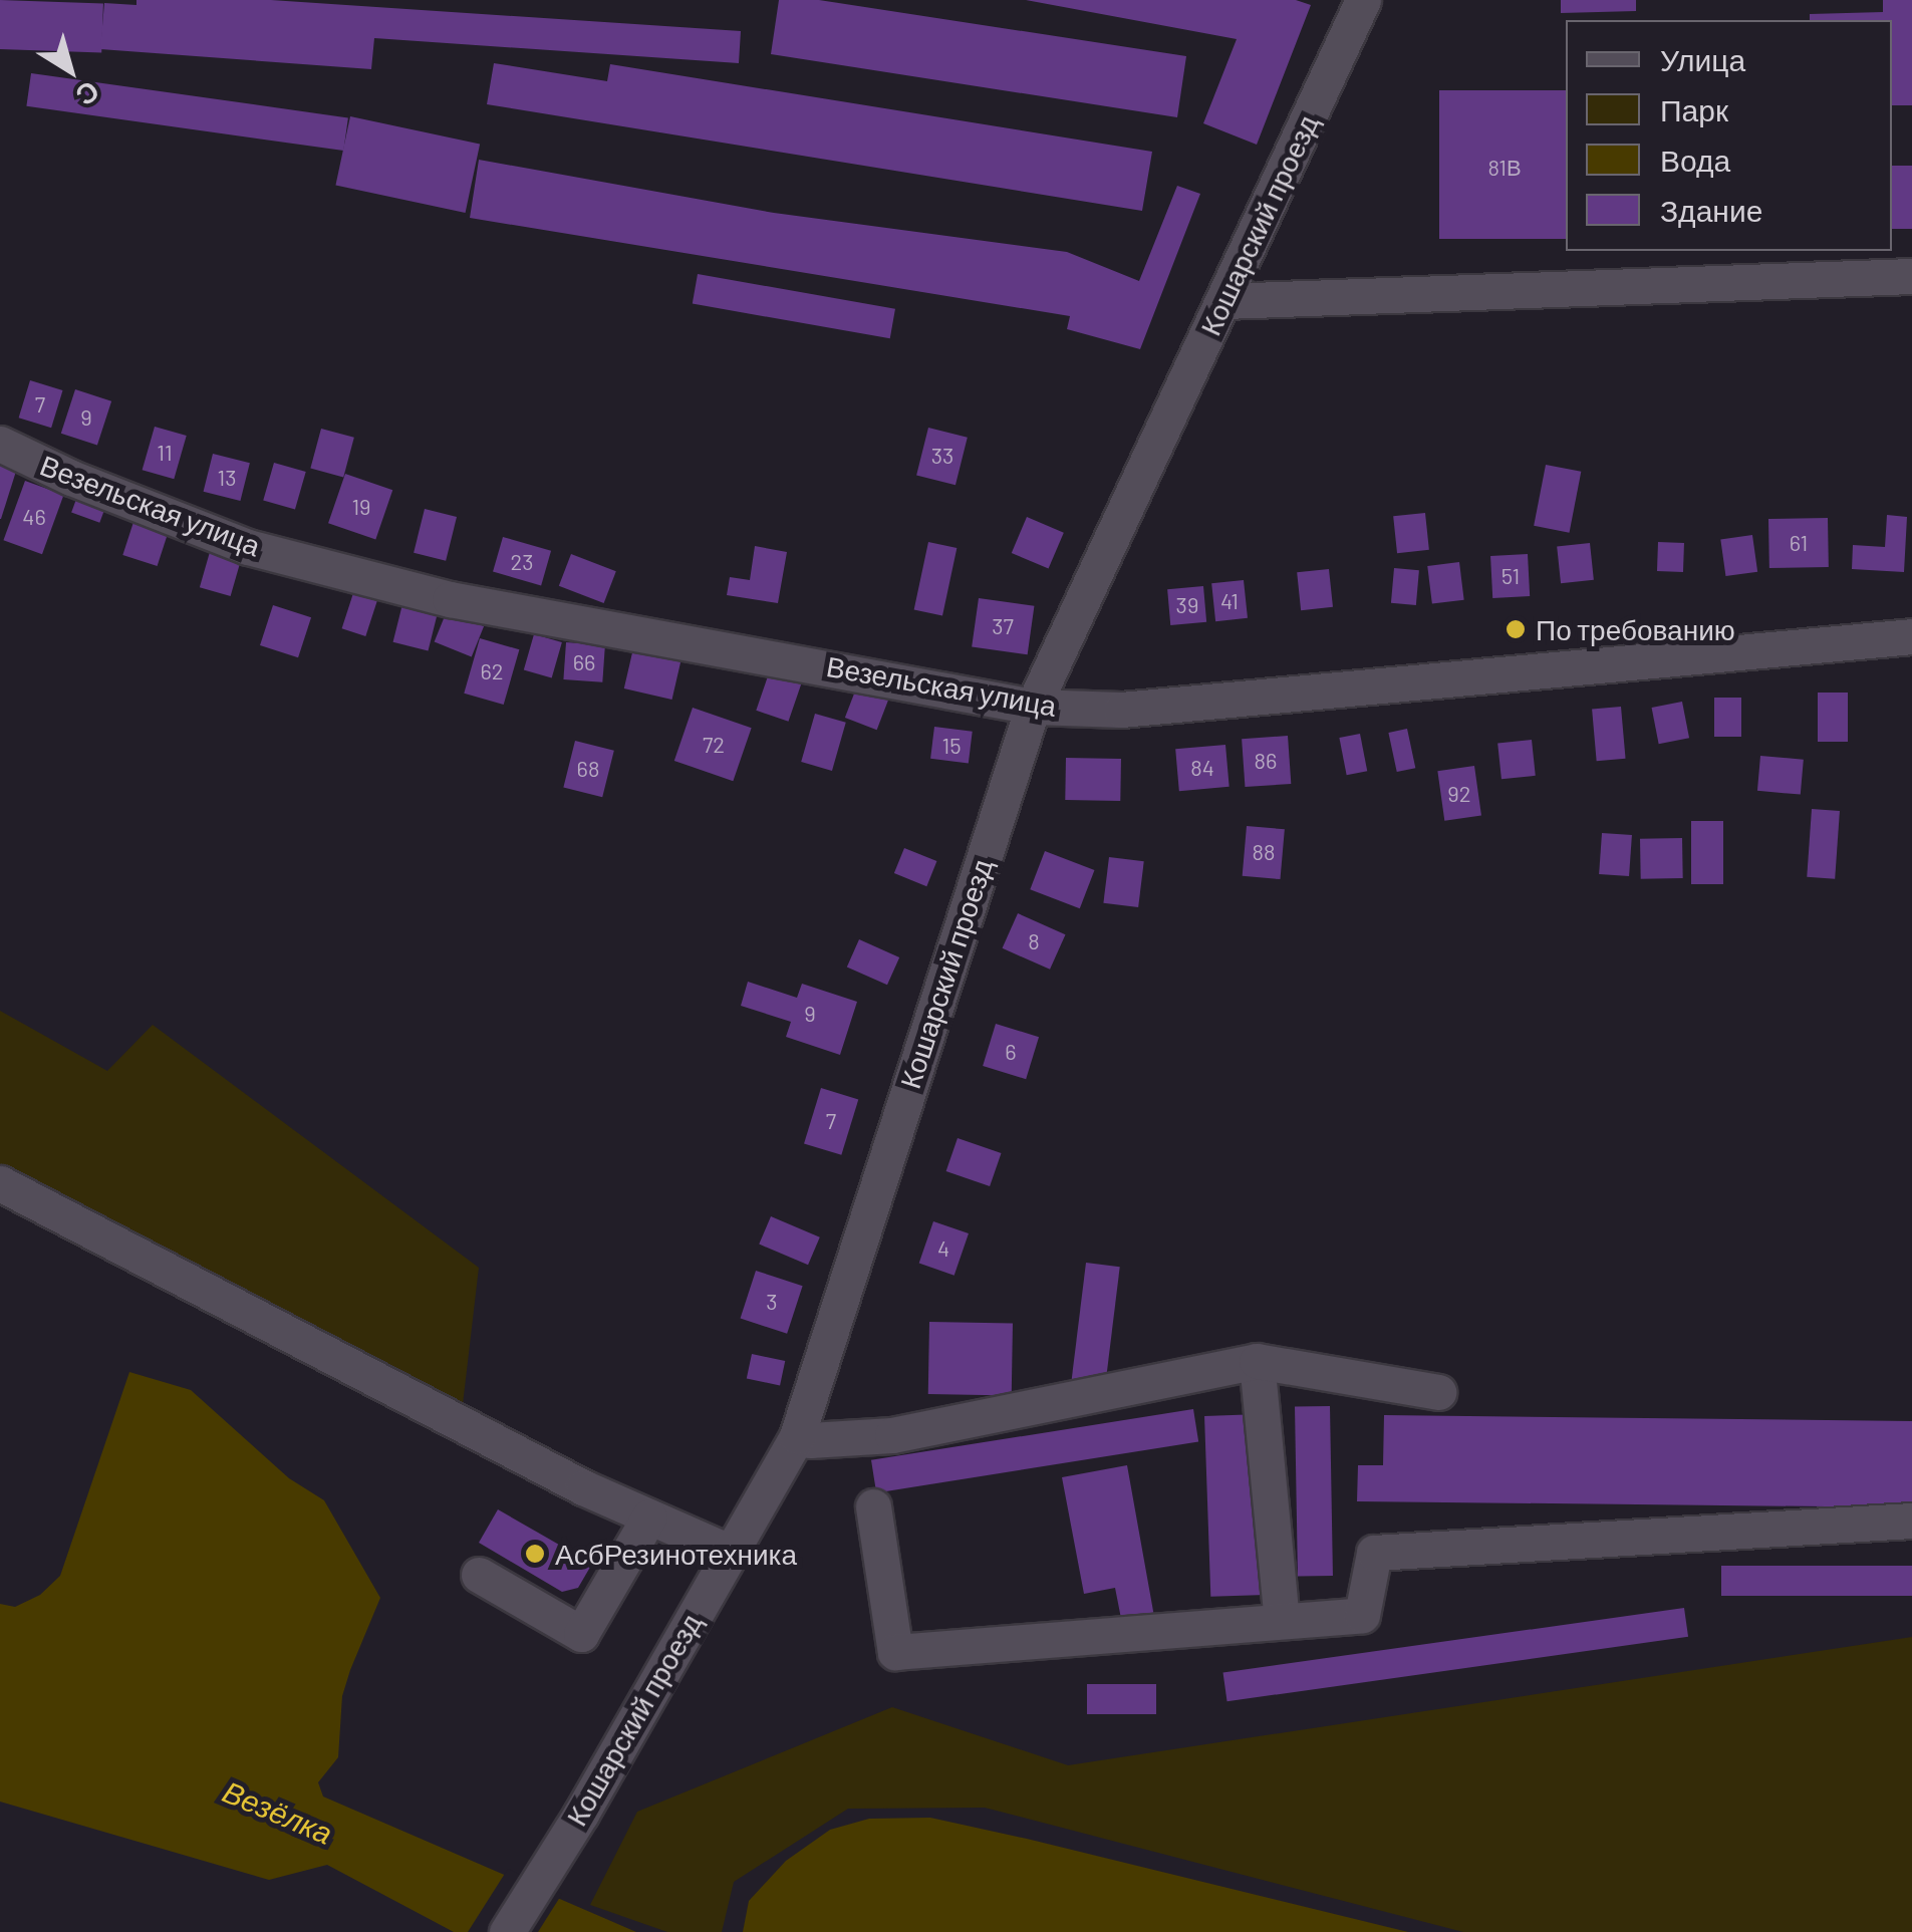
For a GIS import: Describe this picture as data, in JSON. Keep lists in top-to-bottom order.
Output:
{
  "streets": {
    "street": ["Кошарский проезд", "Везельская улица"]
  },
  "crossings": [
    ["Кошарский проезд", "Везельская улица"]
  ],
  "water": ["Везёлка"],
  "places": ["По требованию", "АсбРезинотехника"],
  "house_numbers": [
    "81В",
    "7",
    "9",
    "11",
    "33",
    "13",
    "19",
    "46",
    "61",
    "23",
    "51",
    "41",
    "39",
    "37",
    "66",
    "62",
    "72",
    "15",
    "86",
    "84",
    "68",
    "92",
    "88",
    "8",
    "9",
    "6",
    "7",
    "4",
    "3"
  ],
  "legend": [
    "Улица",
    "Парк",
    "Вода",
    "Здание"
  ],
  "north": "bottom right"
}
